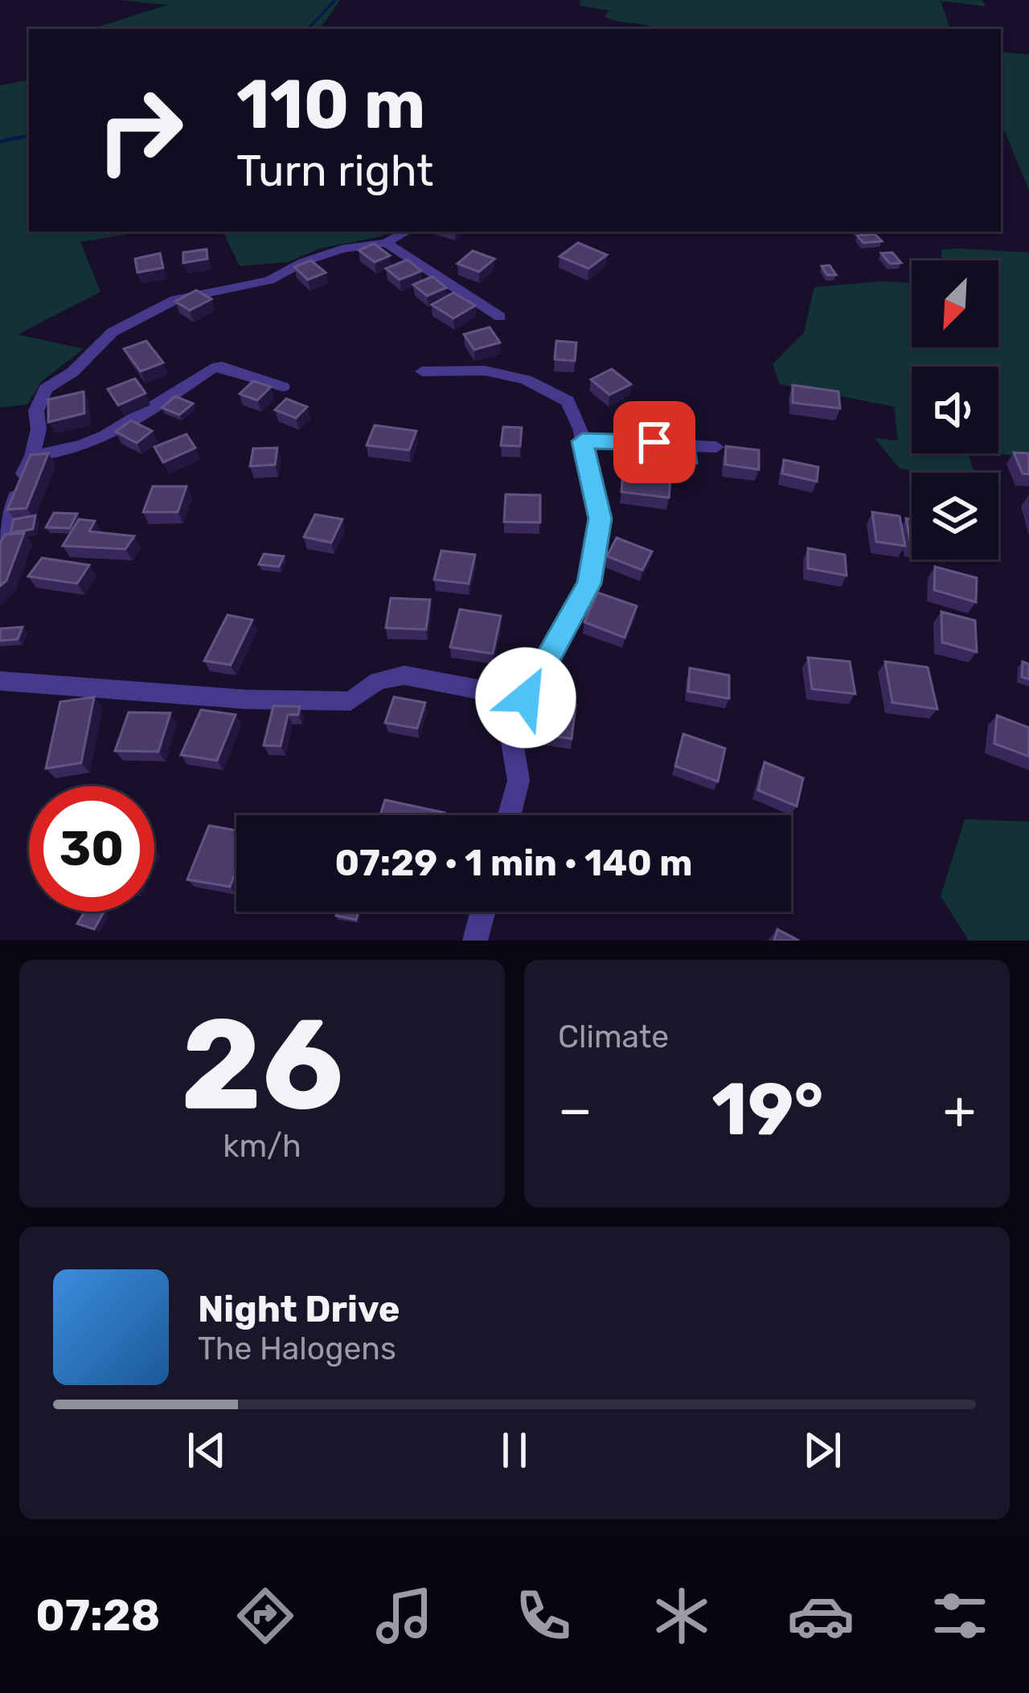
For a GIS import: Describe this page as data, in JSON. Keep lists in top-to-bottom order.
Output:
{
  "north": "bottom left",
  "page": {
    "turn": ["110 m", "Turn right"],
    "limit": "30",
    "trip": "07:29 · 1 min · 140 m",
    "tile": [
      ["26", "km/h"],
      "Climate"
    ],
    "heat": ["−", "19°", "+"],
    "song": ["Night Drive", "The Halogens"],
    "tabs": "07:28"
  }
}
